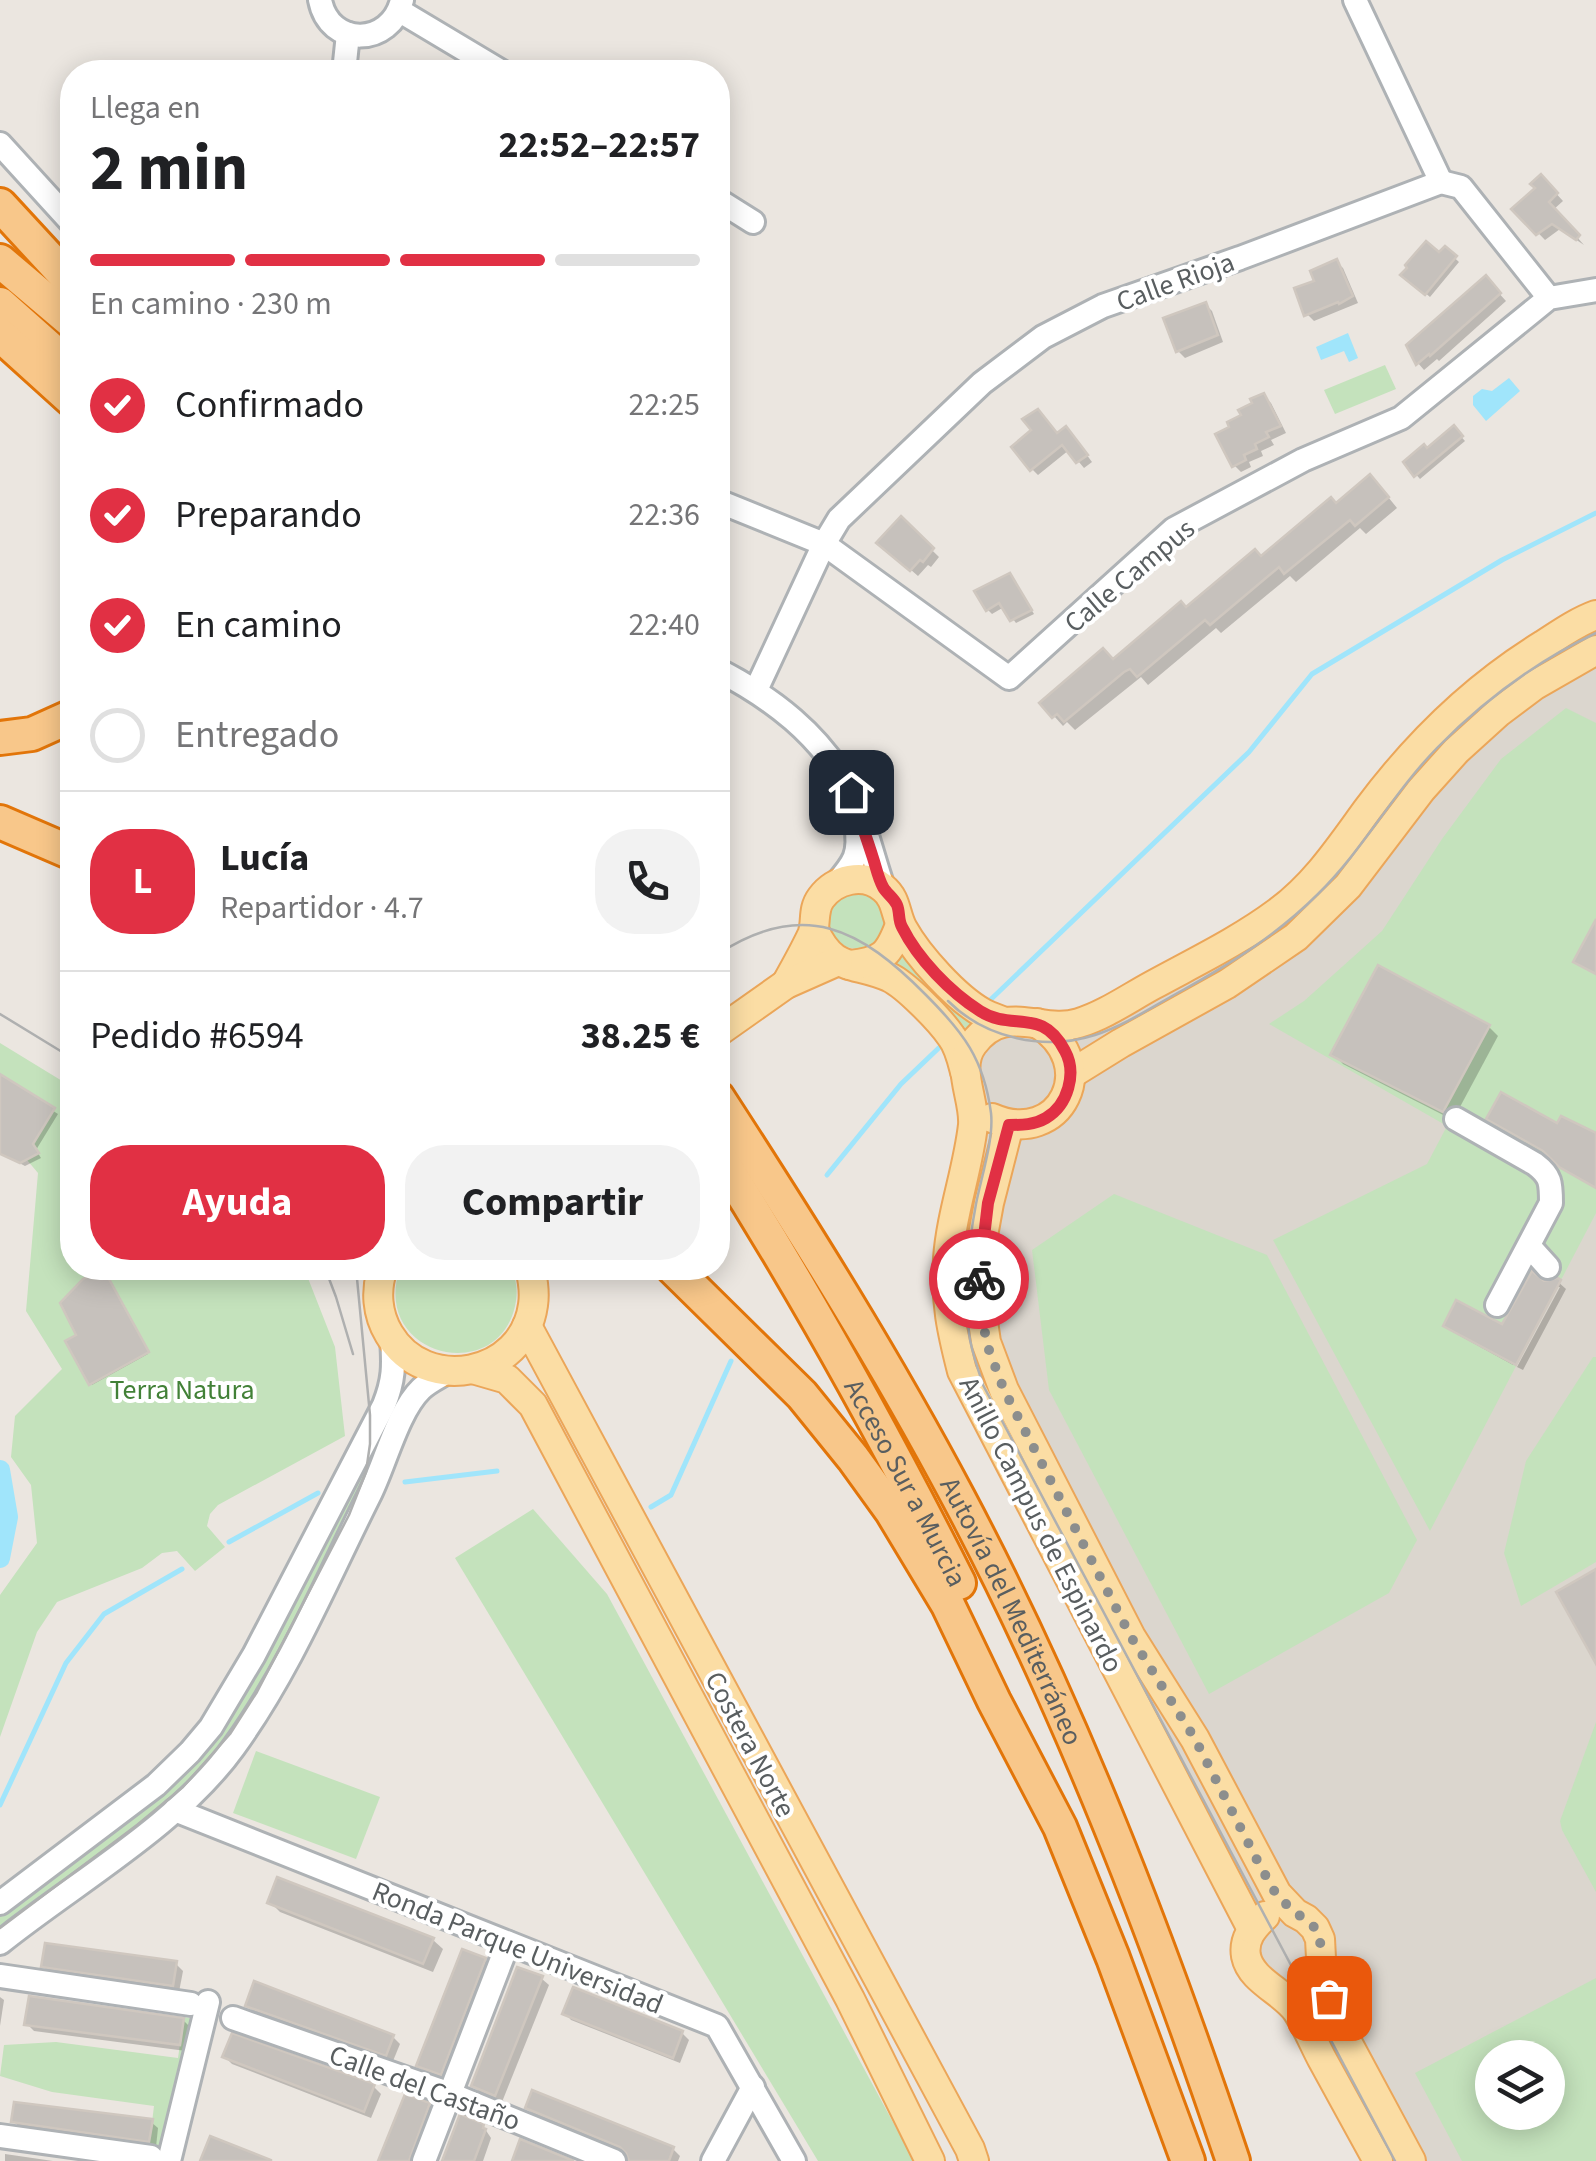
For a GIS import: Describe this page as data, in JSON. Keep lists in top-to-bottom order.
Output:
{
  "streets": {
    "highway": ["Acceso Sur a Murcia", "Autovía del Mediterráneo"],
    "main road": ["Anillo Campus de Espinardo", "Costera Norte"],
    "street": [
      "Calle Rioja",
      "Calle Campus",
      "Ronda Parque Universidad",
      "Calle del Castaño"
    ]
  },
  "crossings": [
    ["Calle Rioja", "Calle Campus"],
    ["Acceso Sur a Murcia", "Autovía del Mediterráneo"]
  ],
  "parks": ["Terra Natura"],
  "page": {
    "heading": ["2 min", "Llega en", "22:52–22:57"],
    "panel": [
      "Lucía",
      "Repartidor · 4.7",
      "Pedido #6594",
      "38.25 €"
    ],
    "bar": "En camino · 230 m",
    "list": [
      ["Confirmado", "22:25"],
      ["Preparando", "22:36"],
      ["En camino", "22:40"],
      "Entregado"
    ],
    "round": "L",
    "buttons": ["Ayuda", "Compartir"]
  }
}
